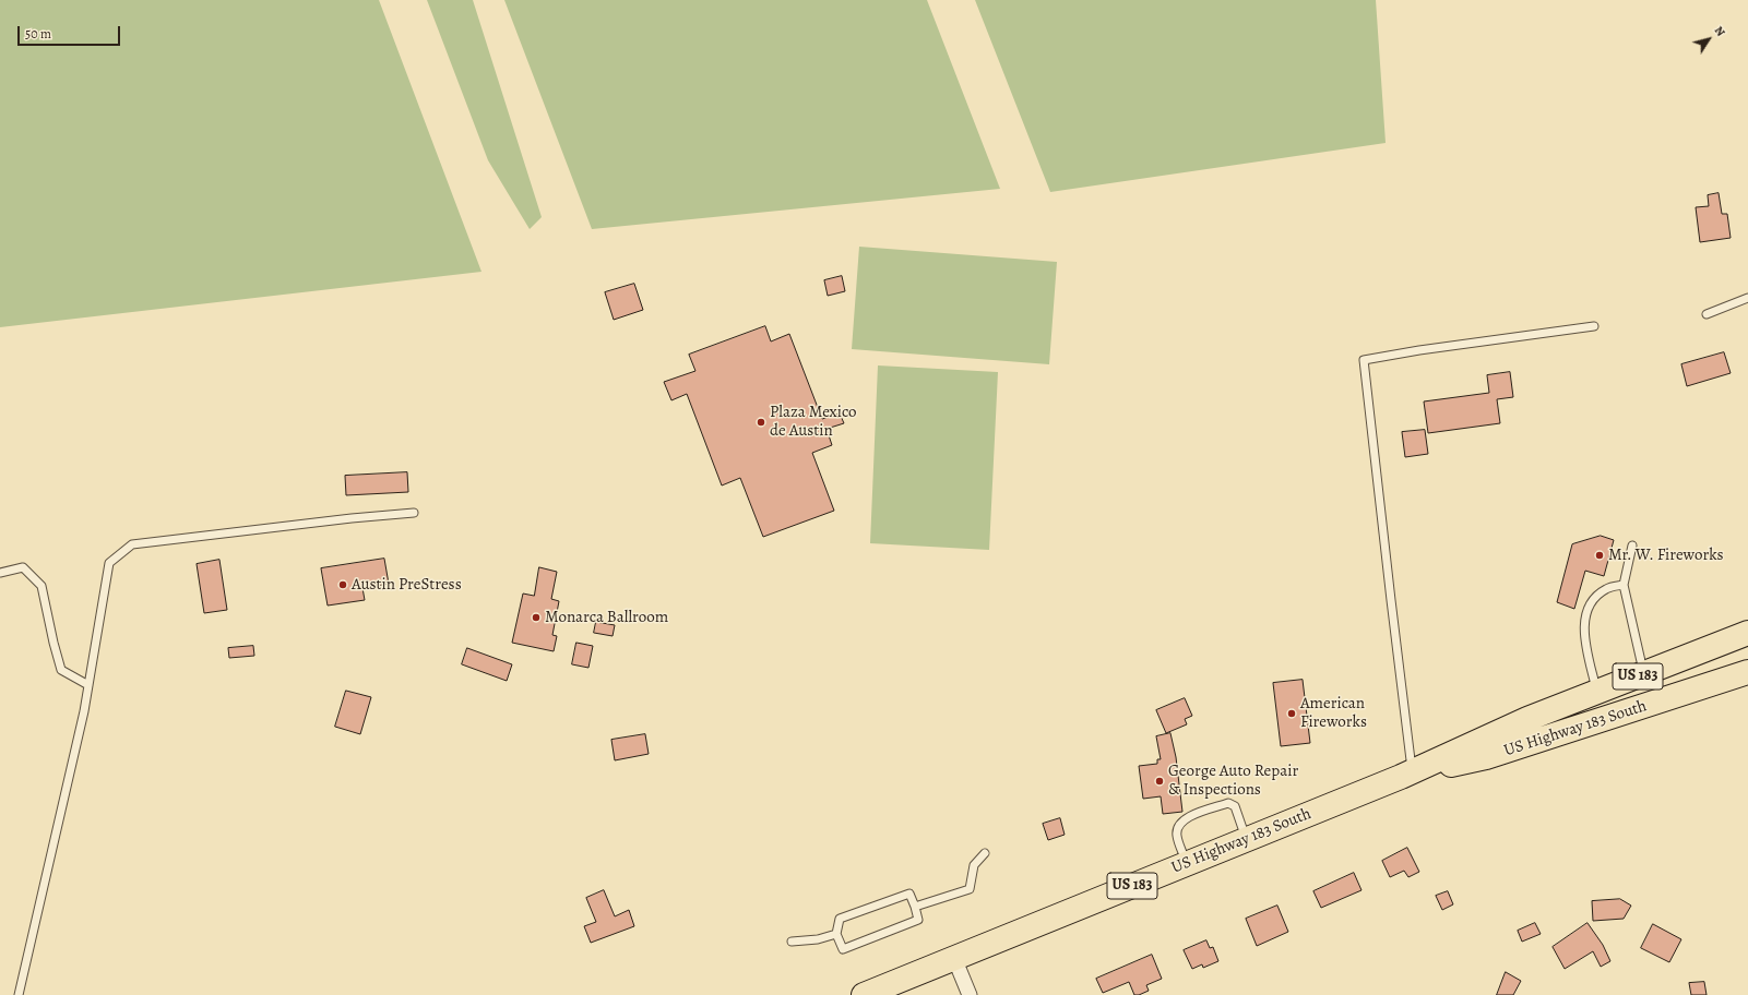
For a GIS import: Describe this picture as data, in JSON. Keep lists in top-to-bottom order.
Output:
{
  "streets": {
    "highway": ["US 183", "US Highway 183 South"]
  },
  "places": [
    "Plaza Mexico de Austin",
    "Mr. W. Fireworks",
    "Austin PreStress",
    "Monarca Ballroom",
    "American Fireworks",
    "George Auto Repair & Inspections"
  ],
  "scale_bar": "50 m",
  "north": "top right"
}
